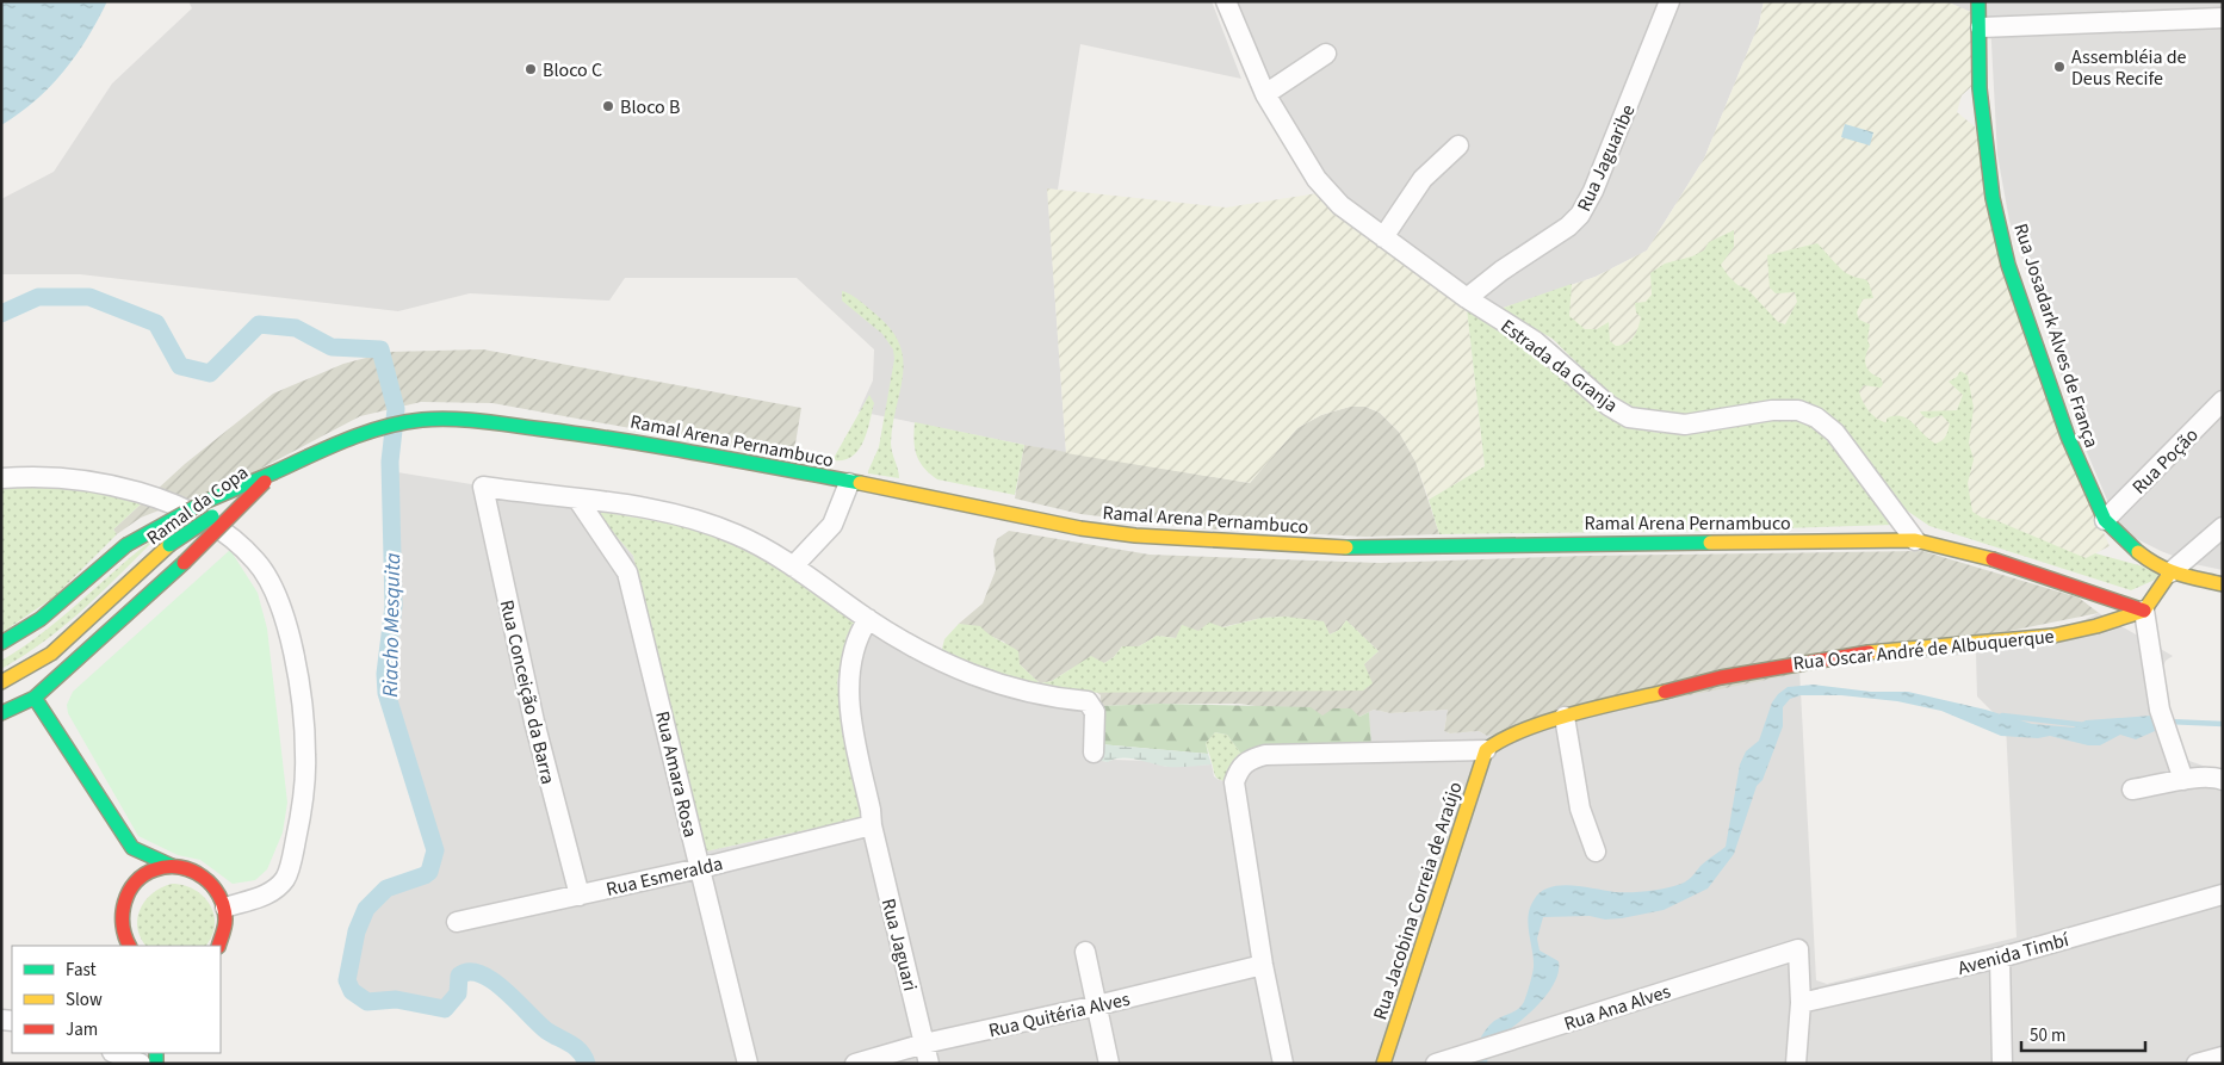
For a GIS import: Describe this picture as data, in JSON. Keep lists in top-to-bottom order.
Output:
{
  "streets": {
    "street": [
      "Rua Jaguaribe",
      "Rua Josadark Alves de França",
      "Estrada da Granja",
      "Ramal Arena Pernambuco",
      "Rua Poção",
      "Ramal da Copa",
      "Rua Oscar André de Albuquerque",
      "Rua Conceição da Barra",
      "Rua Amara Rosa",
      "Rua Esmeralda",
      "Rua Jacobina Correia de Araújo",
      "Rua Jaguari",
      "Avenida Timbí",
      "Rua Ana Alves",
      "Rua Quitéria Alves"
    ]
  },
  "crossings": [
    ["Rua Jaguaribe", "Estrada da Granja"],
    ["Rua Josadark Alves de França", "Rua Poção"],
    ["Estrada da Granja", "Ramal Arena Pernambuco"],
    ["Ramal Arena Pernambuco", "Ramal da Copa"],
    ["Ramal Arena Pernambuco", "Rua Oscar André de Albuquerque"],
    ["Rua Oscar André de Albuquerque", "Rua Jacobina Correia de Araújo"],
    ["Rua Oscar André de Albuquerque", "Rua Quitéria Alves"],
    ["Rua Conceição da Barra", "Rua Amara Rosa"],
    ["Rua Conceição da Barra", "Rua Esmeralda"],
    ["Rua Amara Rosa", "Rua Esmeralda"],
    ["Rua Esmeralda", "Rua Jaguari"],
    ["Rua Jaguari", "Rua Quitéria Alves"],
    ["Avenida Timbí", "Rua Ana Alves"]
  ],
  "water": ["Riacho Mesquita"],
  "places": ["Assembléia de Deus Recife", "Bloco C", "Bloco B"],
  "legend": ["Fast", "Slow", "Jam"],
  "scale_bar": "50 m"
}
